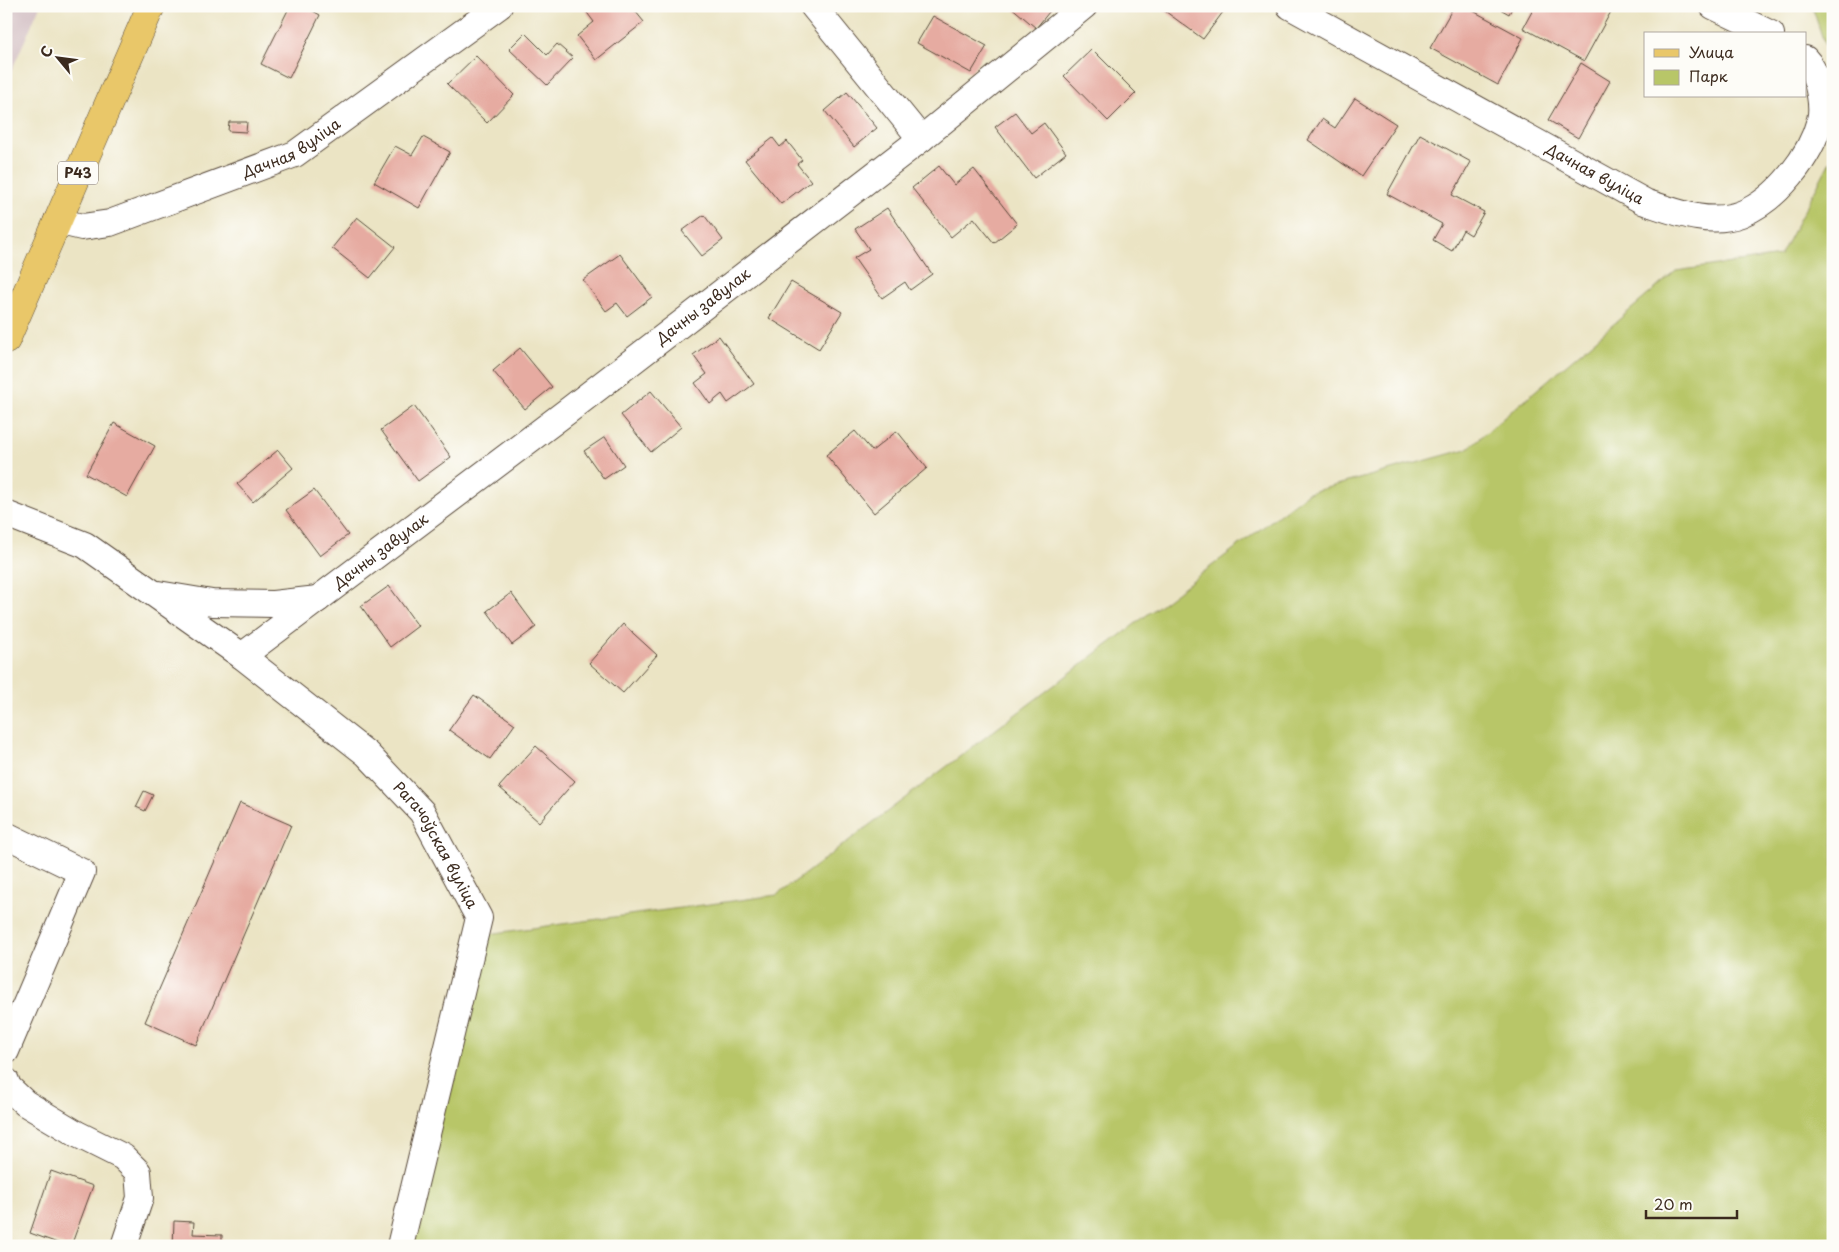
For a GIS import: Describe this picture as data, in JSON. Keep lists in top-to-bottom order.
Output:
{
  "streets": {
    "main road": ["Р43"],
    "street": ["Дачная вуліца", "Дачны завулак", "Рагачоўская вуліца"]
  },
  "crossings": [
    ["Дачная вуліца", "Р43"],
    ["Дачны завулак", "Рагачоўская вуліца"]
  ],
  "legend": ["Улица", "Парк"],
  "scale_bar": "20 m",
  "north": "top left"
}
